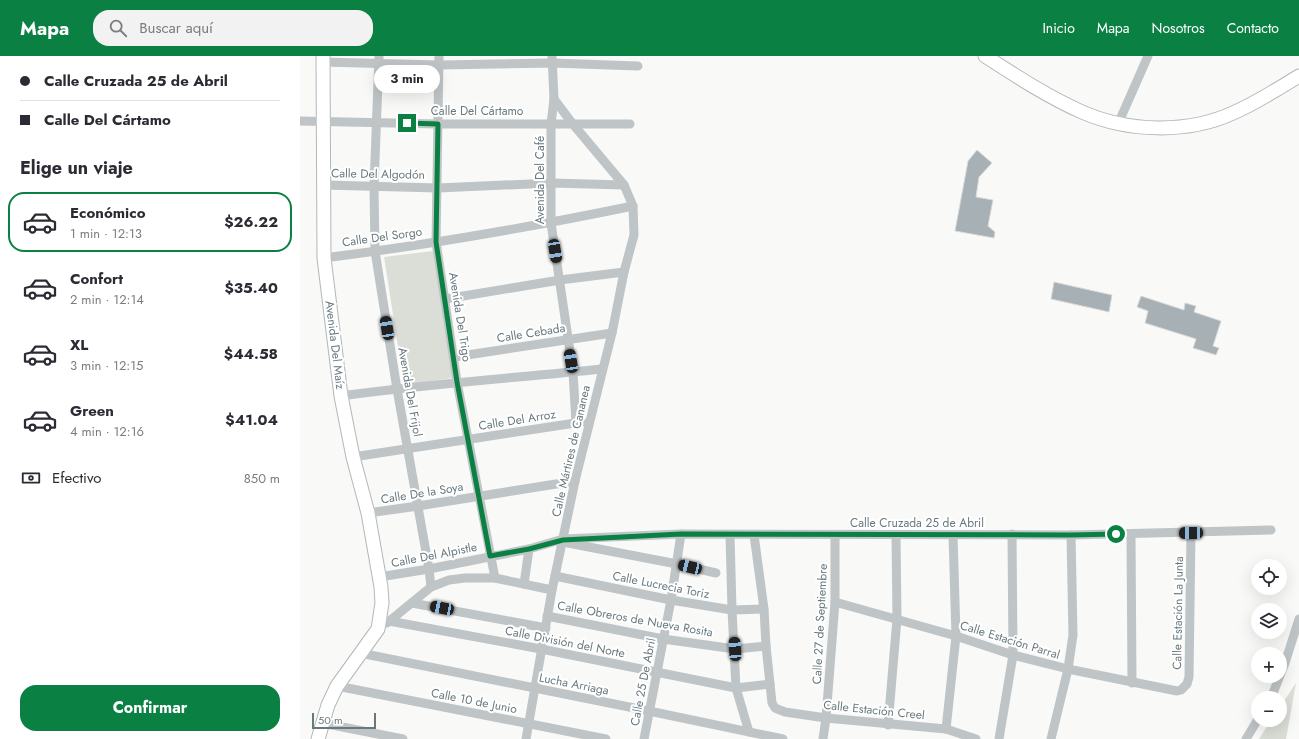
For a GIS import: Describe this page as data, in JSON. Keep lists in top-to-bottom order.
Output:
{
  "streets": {
    "street": [
      "Calle Del Cártamo",
      "Calle Del Algodón",
      "Avenida Del Café",
      "Calle Del Sorgo",
      "Avenida Del Trigo",
      "Calle Cebada",
      "Avenida Del Maíz",
      "Avenida Del Frijol",
      "Calle Del Arroz",
      "Calle Mártires de Cananea",
      "Calle De la Soya",
      "Calle Cruzada 25 de Abril",
      "Calle Del Alpistle",
      "Calle Lucrecia Toriz",
      "Calle Estación La Junta",
      "Calle Obreros de Nueva Rosita",
      "Calle 27 de Septiembre",
      "Calle Estación Parral",
      "Calle División del Norte",
      "Calle 25 De Abril",
      "Lucha Arriaga",
      "Calle 10 de Junio",
      "Calle Estación Creel"
    ]
  },
  "crossings": [
    ["Calle Del Cártamo", "Avenida Del Café"],
    ["Calle Del Cártamo", "Avenida Del Trigo"],
    ["Calle Del Cártamo", "Avenida Del Maíz"],
    ["Calle Del Cártamo", "Avenida Del Frijol"],
    ["Calle Del Cártamo", "Calle Mártires de Cananea"],
    ["Calle Del Algodón", "Avenida Del Café"],
    ["Calle Del Algodón", "Avenida Del Trigo"],
    ["Calle Del Algodón", "Avenida Del Maíz"],
    ["Calle Del Algodón", "Avenida Del Frijol"],
    ["Calle Del Algodón", "Calle Mártires de Cananea"],
    ["Avenida Del Café", "Calle Del Sorgo"],
    ["Avenida Del Café", "Calle Cebada"],
    ["Avenida Del Café", "Calle Del Arroz"],
    ["Avenida Del Café", "Calle Mártires de Cananea"],
    ["Calle Del Sorgo", "Avenida Del Trigo"],
    ["Calle Del Sorgo", "Avenida Del Maíz"],
    ["Calle Del Sorgo", "Avenida Del Frijol"],
    ["Calle Del Sorgo", "Calle Mártires de Cananea"],
    ["Avenida Del Trigo", "Calle Cebada"],
    ["Avenida Del Trigo", "Calle Del Arroz"],
    ["Avenida Del Trigo", "Calle De la Soya"],
    ["Avenida Del Trigo", "Calle Del Alpistle"],
    ["Calle Cebada", "Calle Mártires de Cananea"],
    ["Avenida Del Maíz", "Calle Del Arroz"],
    ["Avenida Del Maíz", "Calle De la Soya"],
    ["Avenida Del Maíz", "Calle Del Alpistle"],
    ["Avenida Del Frijol", "Calle Del Arroz"],
    ["Avenida Del Frijol", "Calle De la Soya"],
    ["Avenida Del Frijol", "Calle Del Alpistle"],
    ["Calle Del Arroz", "Calle Mártires de Cananea"],
    ["Calle Mártires de Cananea", "Calle De la Soya"],
    ["Calle Mártires de Cananea", "Calle Cruzada 25 de Abril"],
    ["Calle Mártires de Cananea", "Calle Del Alpistle"],
    ["Calle Mártires de Cananea", "Calle Lucrecia Toriz"],
    ["Calle Mártires de Cananea", "Calle Obreros de Nueva Rosita"],
    ["Calle Mártires de Cananea", "Calle División del Norte"],
    ["Calle Mártires de Cananea", "Lucha Arriaga"],
    ["Calle Mártires de Cananea", "Calle 10 de Junio"],
    ["Calle Cruzada 25 de Abril", "Calle Del Alpistle"],
    ["Calle Cruzada 25 de Abril", "Calle Estación La Junta"],
    ["Calle Cruzada 25 de Abril", "Calle 27 de Septiembre"],
    ["Calle Cruzada 25 de Abril", "Calle 25 De Abril"],
    ["Calle Lucrecia Toriz", "Calle 25 De Abril"],
    ["Calle Estación La Junta", "Calle Estación Parral"],
    ["Calle Obreros de Nueva Rosita", "Calle 25 De Abril"],
    ["Calle 27 de Septiembre", "Calle Estación Parral"],
    ["Calle 27 de Septiembre", "Calle Estación Creel"],
    ["Calle División del Norte", "Calle 25 De Abril"],
    ["Calle División del Norte", "Calle Estación Creel"],
    ["Calle 25 De Abril", "Lucha Arriaga"]
  ],
  "scale_bar": "50 m",
  "page": {
    "header": "Mapa",
    "search": "Buscar aquí",
    "nav": [
      "Inicio",
      "Mapa",
      "Nosotros",
      "Contacto"
    ],
    "banner": ["Calle Cruzada 25 de Abril", "Calle Del Cártamo"],
    "bubble": "3 min",
    "heading": "Elige un viaje",
    "list": [
      {
        "name": "Económico",
        "note": "1 min · 12:13",
        "value": "$26.22"
      },
      {
        "name": "Confort",
        "note": "2 min · 12:14",
        "value": "$35.40"
      },
      {
        "name": "XL",
        "note": "3 min · 12:15",
        "value": "$44.58"
      },
      {
        "name": "Green",
        "note": "4 min · 12:16",
        "value": "$41.04"
      }
    ],
    "pay": ["Efectivo", "850 m"],
    "map_buttons": ["+", "−"],
    "buttons": "Confirmar",
    "scale": "50 m"
  }
}
